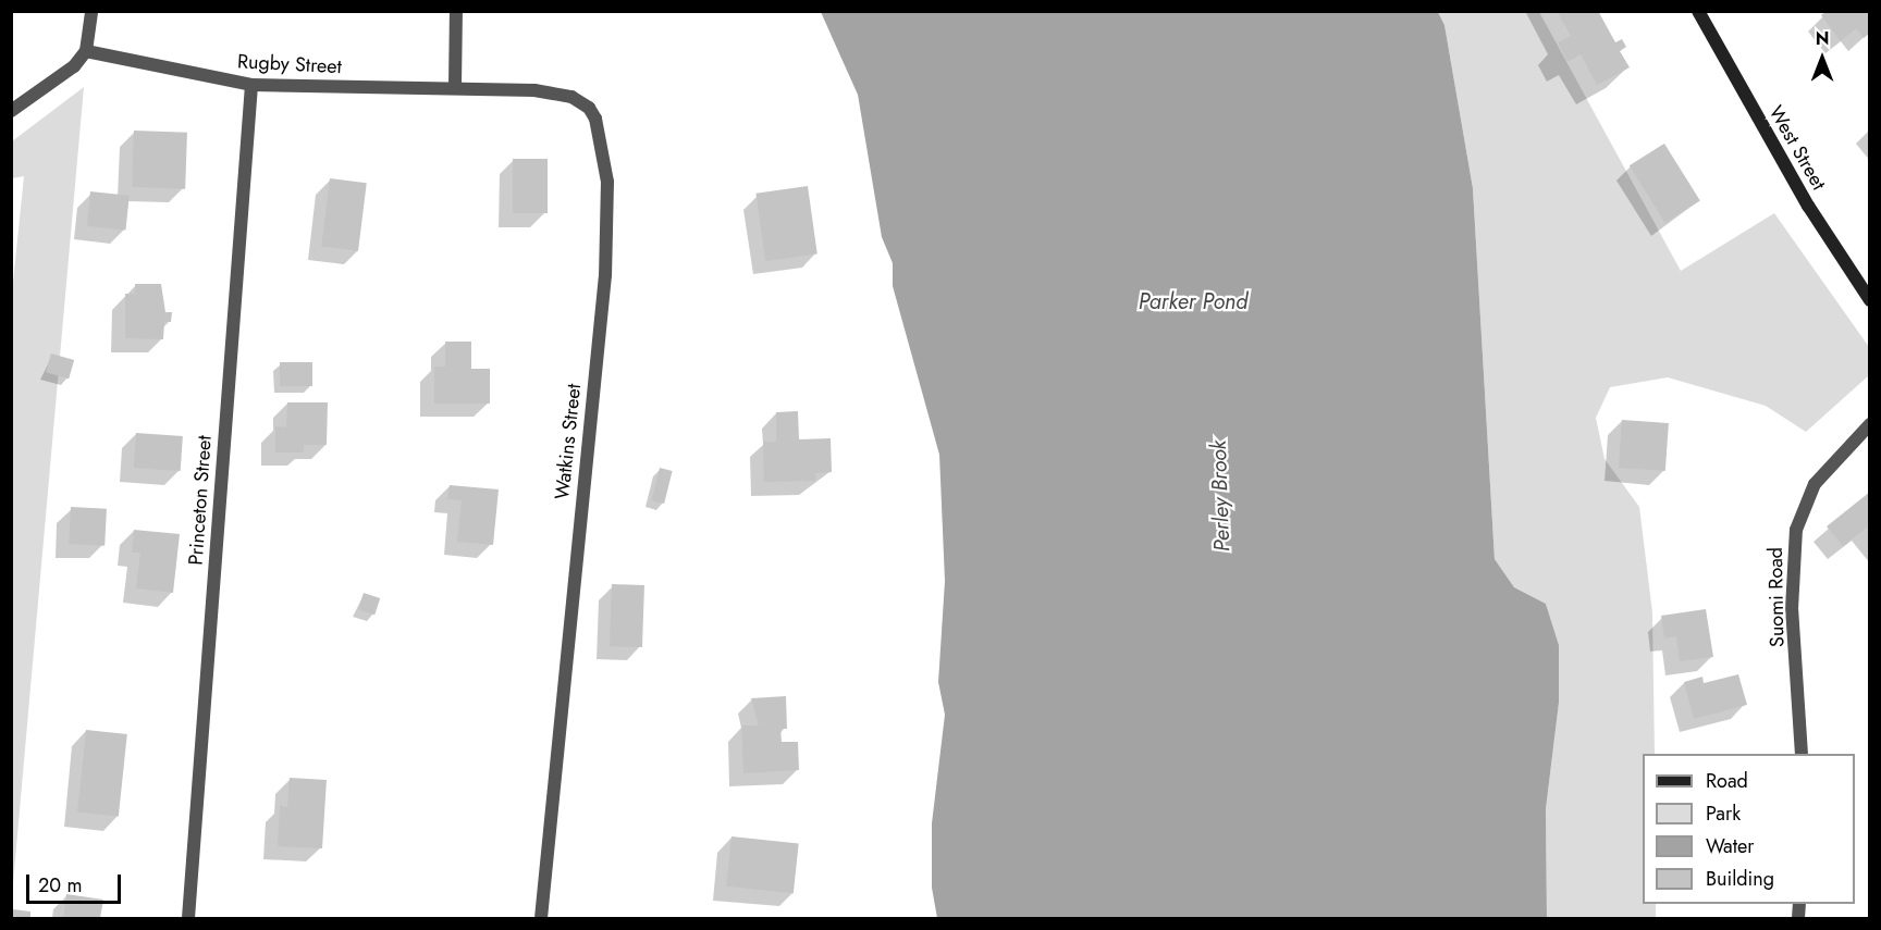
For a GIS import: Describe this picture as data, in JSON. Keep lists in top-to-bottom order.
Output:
{
  "streets": {
    "main road": ["West Street"],
    "street": [
      "Rugby Street",
      "Watkins Street",
      "Princeton Street",
      "Suomi Road"
    ]
  },
  "crossings": [
    ["Rugby Street", "Watkins Street"],
    ["Rugby Street", "Princeton Street"]
  ],
  "water": ["Parker Pond", "Perley Brook"],
  "legend": [
    "Road",
    "Park",
    "Water",
    "Building"
  ],
  "scale_bar": "20 m",
  "north": "top"
}
